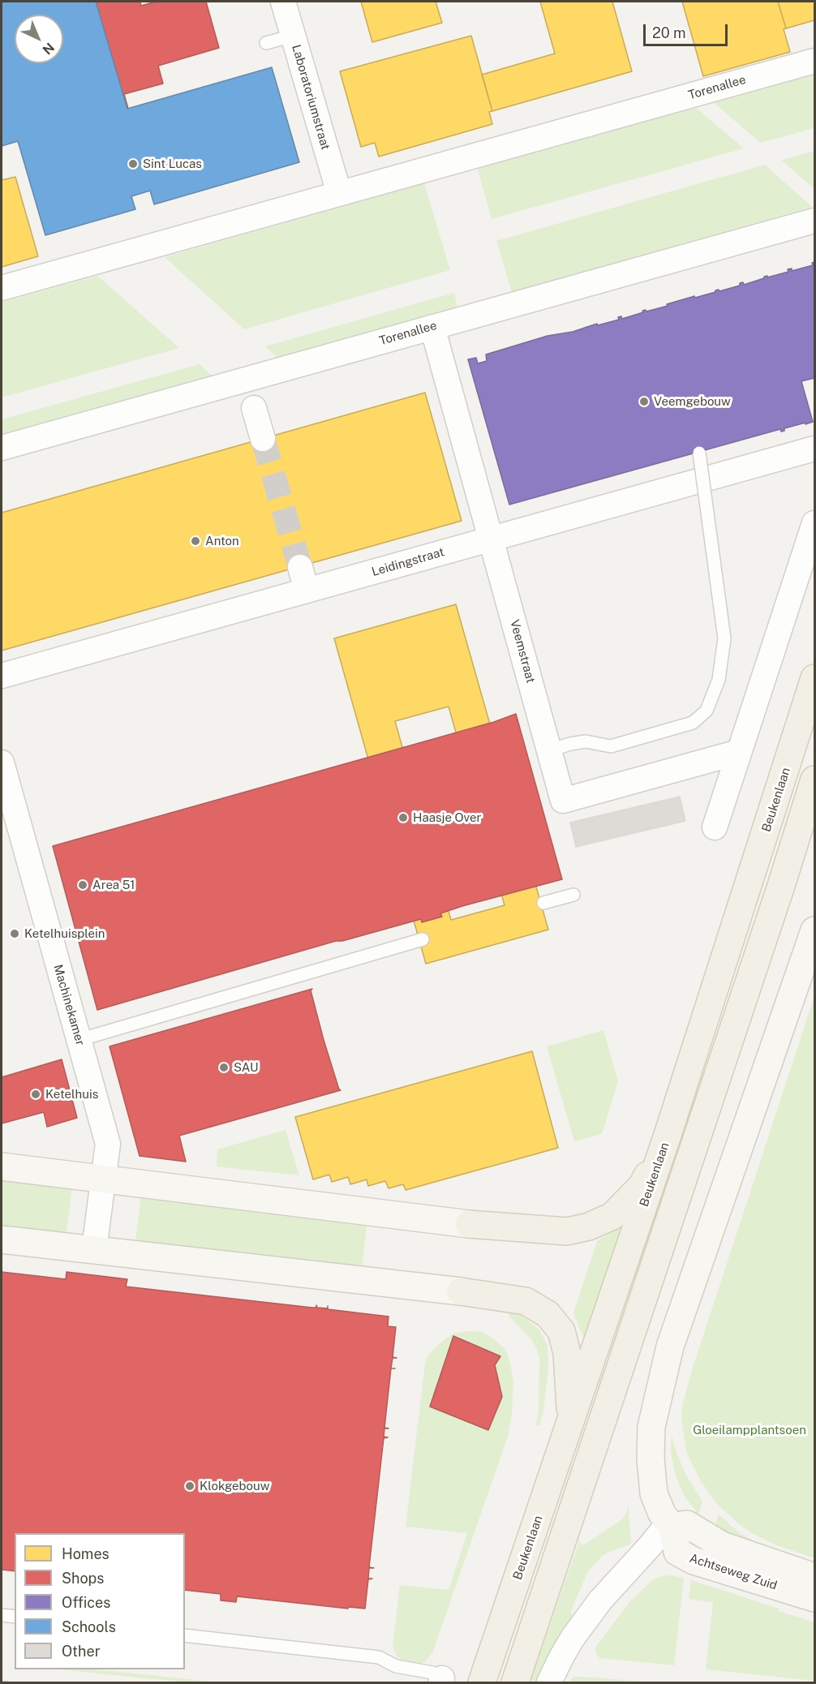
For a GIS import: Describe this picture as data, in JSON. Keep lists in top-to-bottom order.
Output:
{
  "streets": {
    "main road": ["Beukenlaan"],
    "street": [
      "Torenallee",
      "Laboratoriumstraat",
      "Leidingstraat",
      "Veemstraat",
      "Machinekamer",
      "Achtseweg Zuid"
    ]
  },
  "crossings": [
    ["Torenallee", "Laboratoriumstraat"],
    ["Torenallee", "Veemstraat"],
    ["Leidingstraat", "Veemstraat"]
  ],
  "parks": ["Gloeilampplantsoen"],
  "places": [
    "Sint Lucas",
    "Veemgebouw",
    "Anton",
    "Haasje Over",
    "Area 51",
    "Ketelhuisplein",
    "SAU",
    "Ketelhuis",
    "Klokgebouw"
  ],
  "legend": [
    "Homes",
    "Shops",
    "Offices",
    "Schools",
    "Other"
  ],
  "scale_bar": "20 m",
  "north": "bottom right"
}
